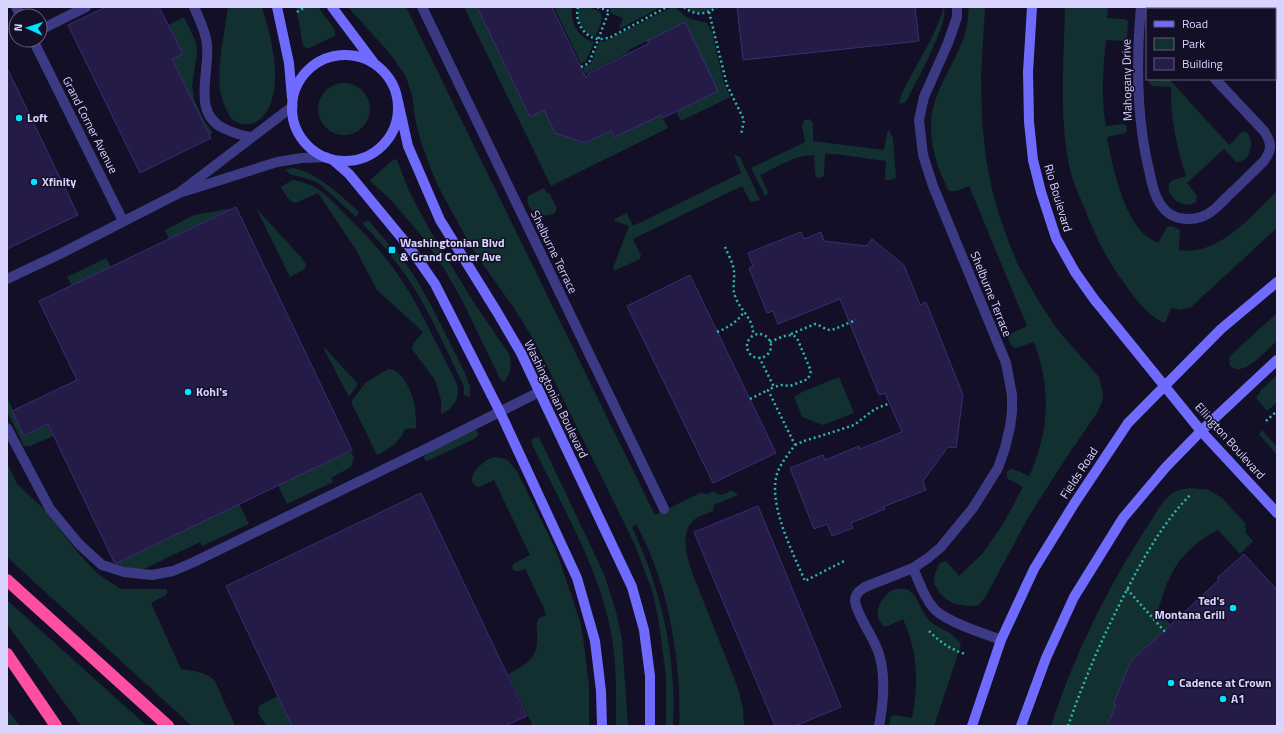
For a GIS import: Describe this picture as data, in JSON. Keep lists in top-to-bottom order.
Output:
{
  "streets": {
    "street": [
      "Mahogany Drive",
      "Grand Corner Avenue",
      "Rio Boulevard",
      "Shelburne Terrace",
      "Washingtonian Boulevard",
      "Ellington Boulevard",
      "Fields Road"
    ]
  },
  "crossings": [
    ["Rio Boulevard", "Ellington Boulevard"],
    ["Rio Boulevard", "Fields Road"],
    ["Ellington Boulevard", "Fields Road"]
  ],
  "places": {
    "other": [
      "Loft",
      "Xfinity",
      "Kohl's",
      "Ted's Montana Grill",
      "Cadence at Crown",
      "A1"
    ],
    "transit": ["Washingtonian Blvd & Grand Corner Ave"]
  },
  "legend": ["Road", "Park", "Building"],
  "north": "left"
}
